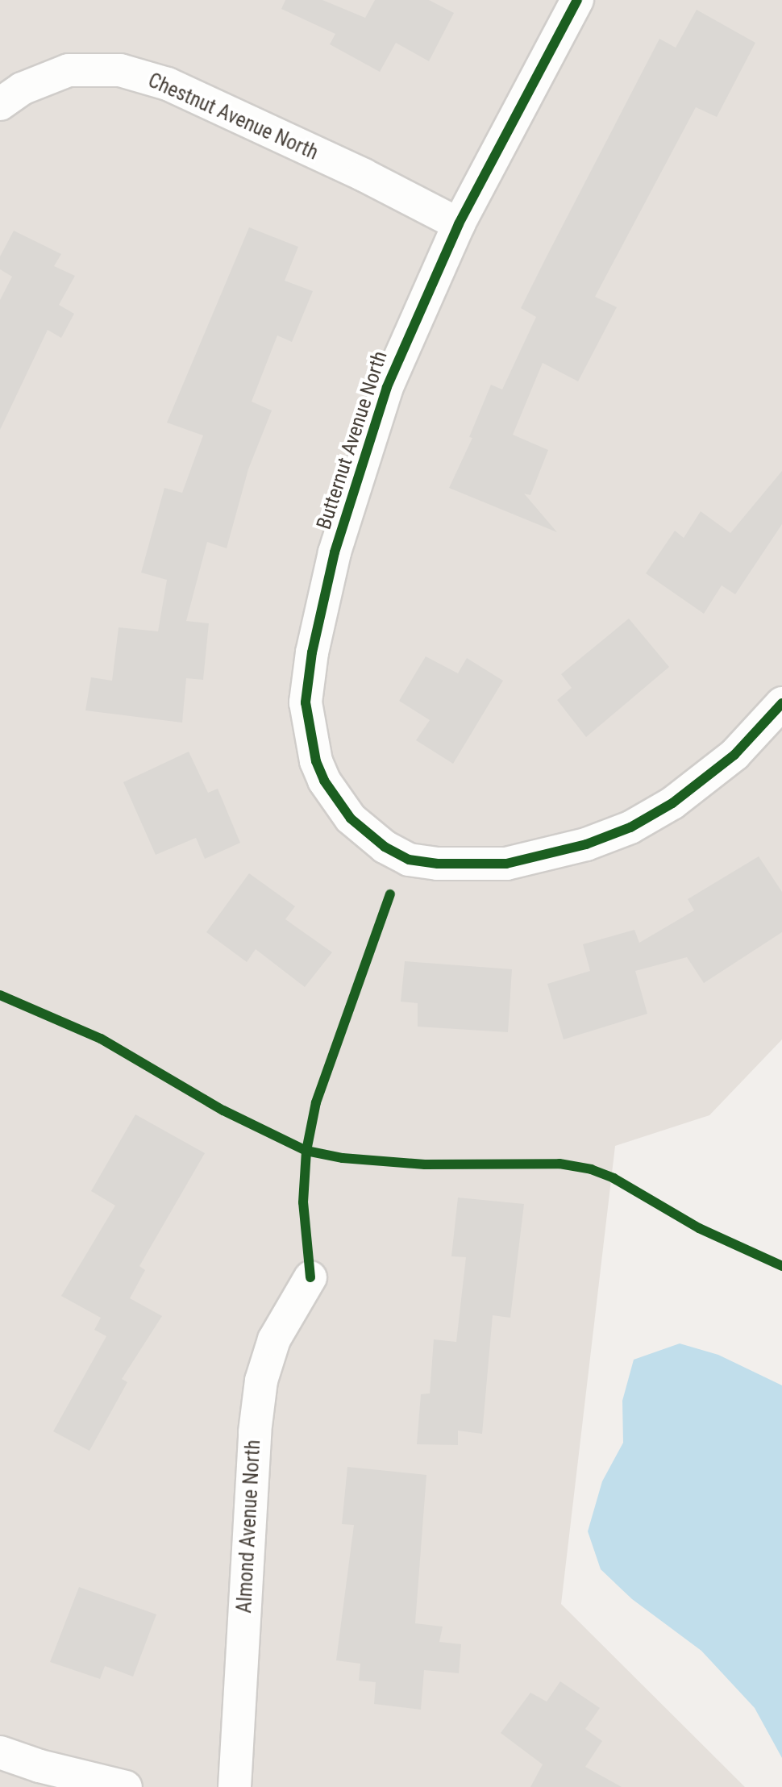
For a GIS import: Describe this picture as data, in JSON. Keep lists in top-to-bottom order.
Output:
{
  "streets": {
    "street": ["Chestnut Avenue North", "Butternut Avenue North", "Almond Avenue North"]
  },
  "crossings": [
    ["Chestnut Avenue North", "Butternut Avenue North"]
  ]
}
